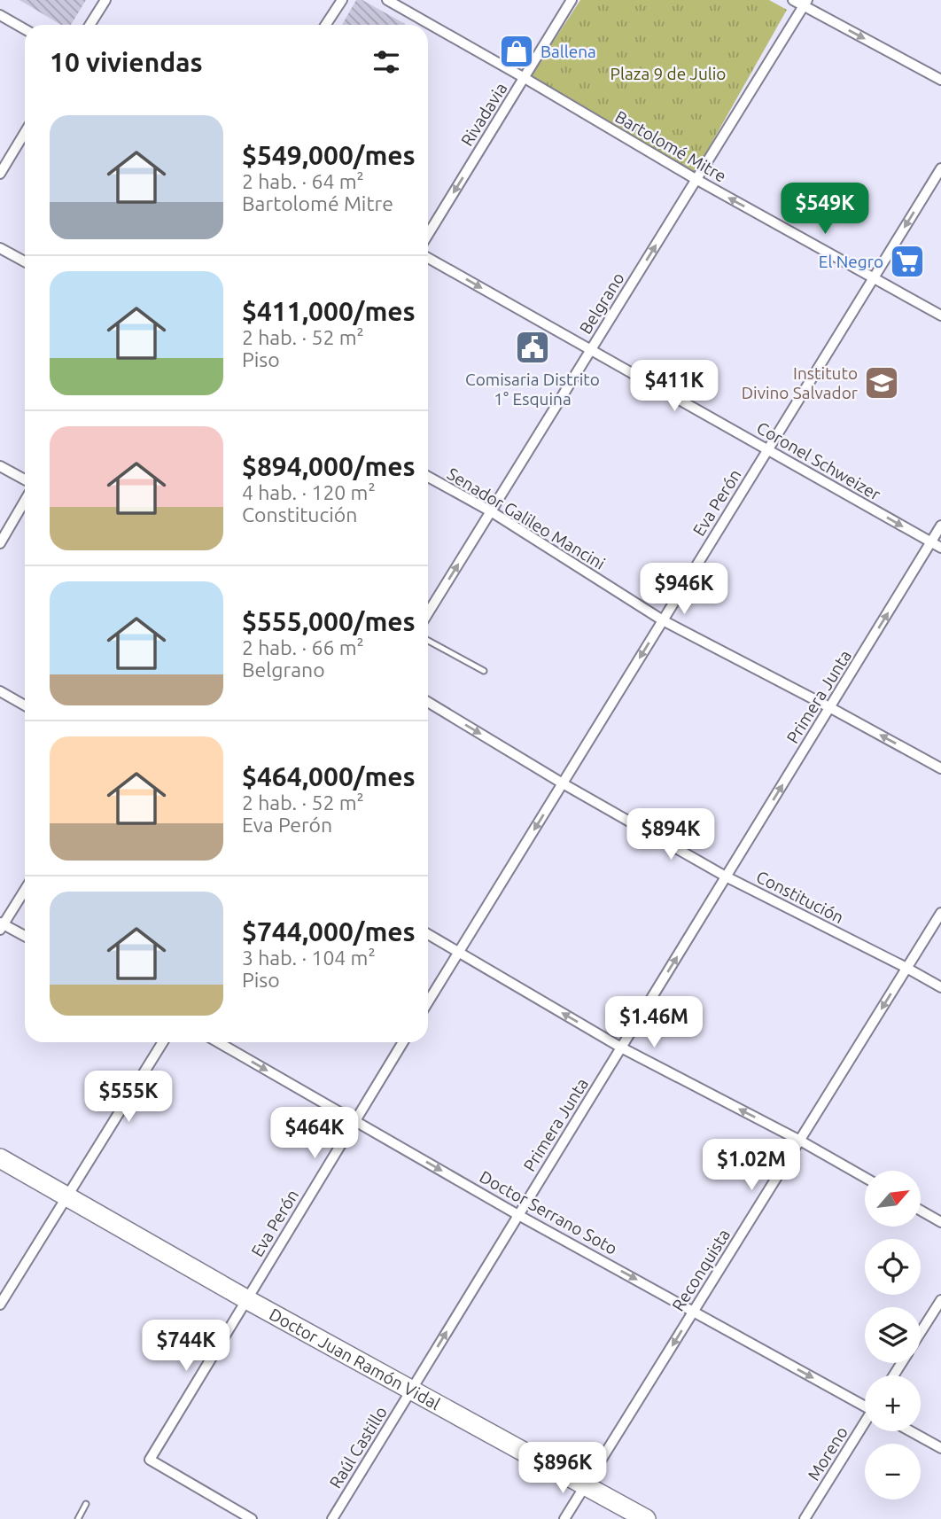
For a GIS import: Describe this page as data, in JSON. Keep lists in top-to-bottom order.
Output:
{
  "streets": {
    "highway": ["Doctor Juan Ramón Vidal"],
    "street": [
      "Rivadavia",
      "Bartolomé Mitre",
      "Belgrano",
      "Coronel Schweizer",
      "Eva Perón",
      "Senador Galileo Mancini",
      "Primera Junta",
      "Constitución",
      "Doctor Serrano Soto",
      "Reconquista",
      "Raúl Castillo",
      "Moreno"
    ]
  },
  "crossings": [
    ["Rivadavia", "Bartolomé Mitre"],
    ["Bartolomé Mitre", "Belgrano"],
    ["Bartolomé Mitre", "Eva Perón"],
    ["Belgrano", "Coronel Schweizer"],
    ["Belgrano", "Senador Galileo Mancini"],
    ["Coronel Schweizer", "Eva Perón"],
    ["Coronel Schweizer", "Primera Junta"],
    ["Eva Perón", "Senador Galileo Mancini"],
    ["Eva Perón", "Constitución"],
    ["Eva Perón", "Doctor Serrano Soto"],
    ["Eva Perón", "Doctor Juan Ramón Vidal"],
    ["Senador Galileo Mancini", "Primera Junta"],
    ["Primera Junta", "Constitución"],
    ["Primera Junta", "Doctor Serrano Soto"],
    ["Primera Junta", "Doctor Juan Ramón Vidal"],
    ["Primera Junta", "Raúl Castillo"],
    ["Constitución", "Reconquista"],
    ["Doctor Serrano Soto", "Reconquista"],
    ["Reconquista", "Doctor Juan Ramón Vidal"],
    ["Doctor Juan Ramón Vidal", "Raúl Castillo"]
  ],
  "one_way": [
    "Rivadavia",
    "Belgrano",
    "Coronel Schweizer",
    "Primera Junta",
    "Doctor Serrano Soto",
    "Reconquista"
  ],
  "parks": ["Plaza 9 de Julio"],
  "places": {
    "shop": ["Ballena"],
    "supermarket": ["El Negro"],
    "public building": ["Comisaria Distrito 1° Esquina"],
    "school or university": ["Instituto Divino Salvador"]
  },
  "north": "top right",
  "page": {
    "heading": "10 viviendas",
    "list": [
      {
        "name": "$549,000/mes",
        "note": "2 hab. · 64 m² · Bartolomé Mitre"
      },
      {
        "name": "$411,000/mes",
        "note": "2 hab. · 52 m² · Piso"
      },
      {
        "name": "$894,000/mes",
        "note": "4 hab. · 120 m² · Constitución"
      },
      {
        "name": "$555,000/mes",
        "note": "2 hab. · 66 m² · Belgrano"
      },
      {
        "name": "$464,000/mes",
        "note": "2 hab. · 52 m² · Eva Perón"
      },
      {
        "name": "$744,000/mes",
        "note": "3 hab. · 104 m² · Piso"
      }
    ],
    "price": [
      "$549K",
      "$411K",
      "$946K",
      "$894K",
      "$1.46M",
      "$555K",
      "$464K",
      "$1.02M",
      "$744K",
      "$896K"
    ],
    "map_buttons": ["+", "−"]
  }
}
